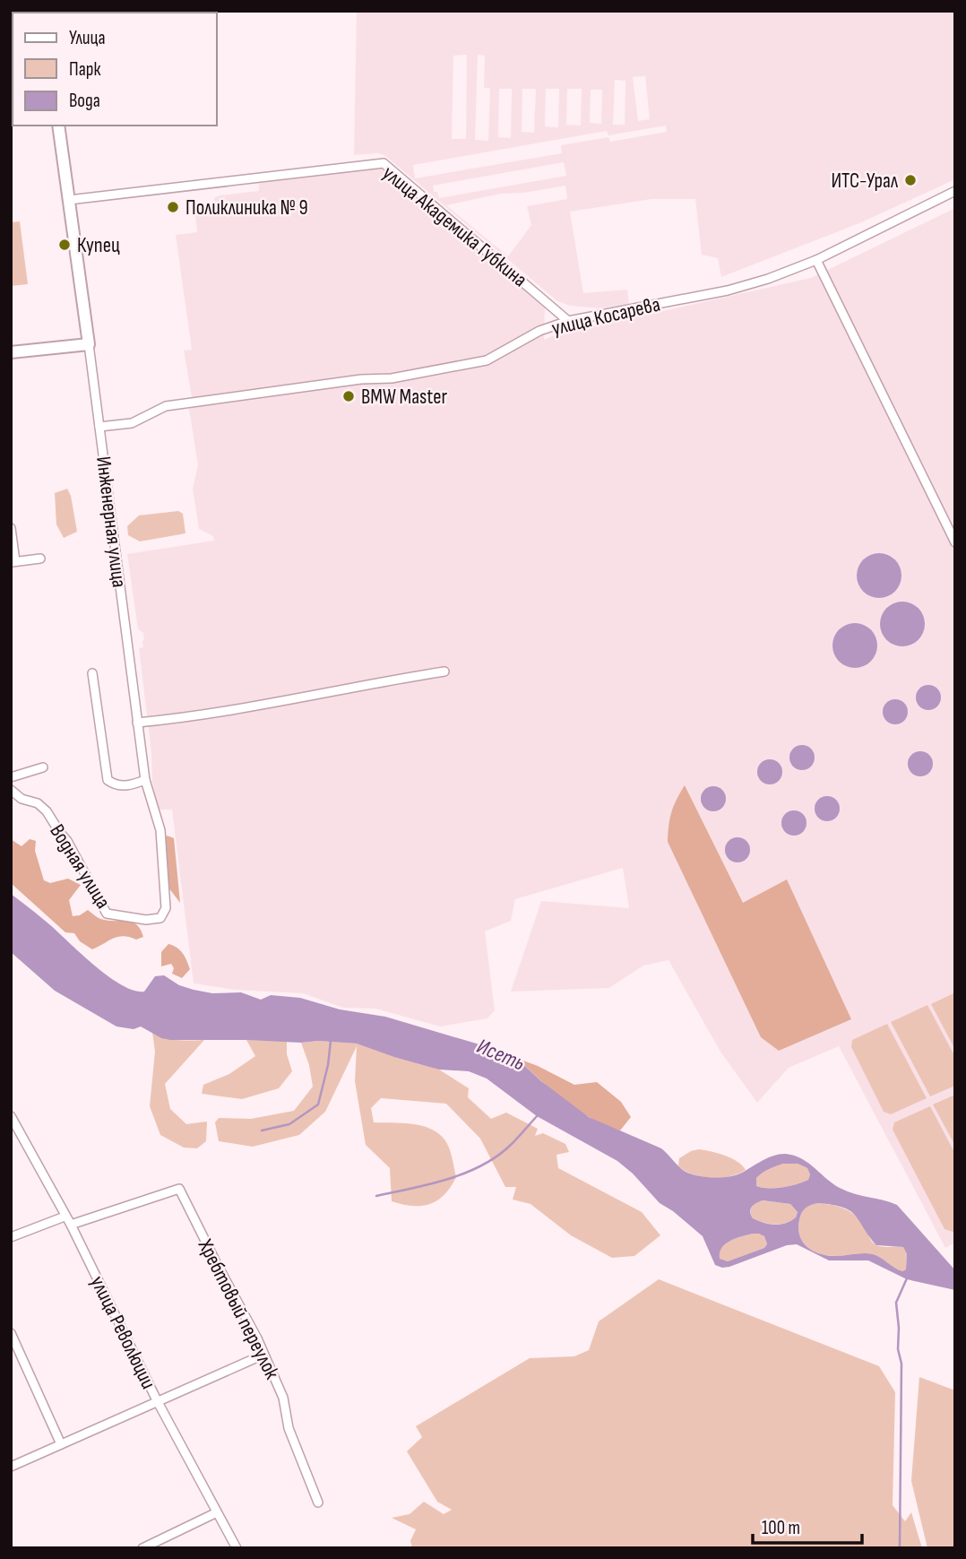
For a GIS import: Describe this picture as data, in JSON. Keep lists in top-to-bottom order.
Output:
{
  "streets": {
    "street": [
      "улица Академика Губкина",
      "улица Косарева",
      "Инженерная улица",
      "Водная улица",
      "Хребтовый переулок",
      "улица Революции"
    ]
  },
  "crossings": [
    ["улица Академика Губкина", "улица Косарева"],
    ["улица Академика Губкина", "Инженерная улица"],
    ["улица Косарева", "Инженерная улица"],
    ["Инженерная улица", "Водная улица"],
    ["Хребтовый переулок", "улица Революции"]
  ],
  "water": ["Исеть"],
  "places": [
    "ИТС-Урал",
    "Поликлиника № 9",
    "Купец",
    "BMW Master"
  ],
  "legend": ["Улица", "Парк", "Вода"],
  "scale_bar": "100 m"
}
